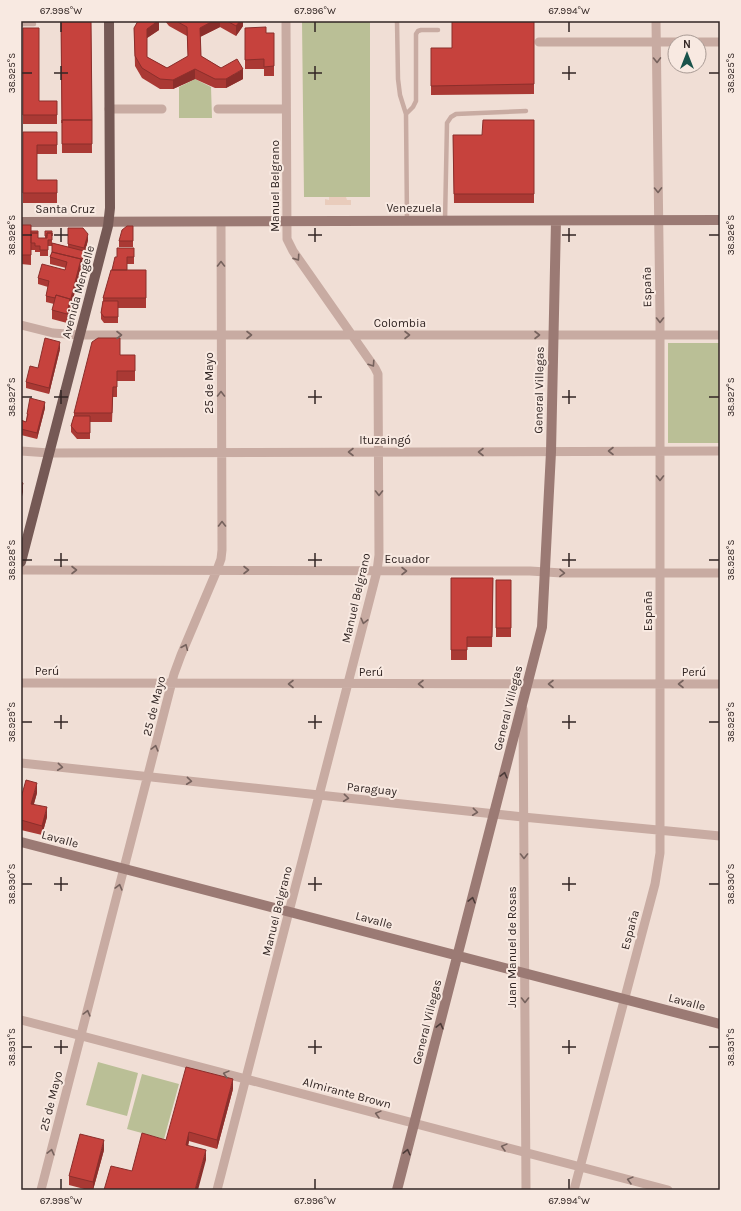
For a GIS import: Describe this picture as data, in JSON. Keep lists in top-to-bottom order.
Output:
{
  "streets": {
    "main road": ["Avenida Mengelle"],
    "street": [
      "Manuel Belgrano",
      "Venezuela",
      "Santa Cruz",
      "España",
      "Colombia",
      "25 de Mayo",
      "General Villegas",
      "Ituzaingó",
      "Ecuador",
      "Perú",
      "Paraguay",
      "Lavalle",
      "Juan Manuel de Rosas",
      "Almirante Brown"
    ]
  },
  "crossings": [
    ["Manuel Belgrano", "Venezuela"],
    ["Manuel Belgrano", "Colombia"],
    ["Manuel Belgrano", "Ituzaingó"],
    ["Manuel Belgrano", "Ecuador"],
    ["Manuel Belgrano", "Perú"],
    ["Manuel Belgrano", "Paraguay"],
    ["Manuel Belgrano", "Lavalle"],
    ["Manuel Belgrano", "Almirante Brown"],
    ["Venezuela", "Santa Cruz"],
    ["Venezuela", "España"],
    ["Venezuela", "Avenida Mengelle"],
    ["Venezuela", "25 de Mayo"],
    ["Venezuela", "General Villegas"],
    ["Santa Cruz", "Avenida Mengelle"],
    ["España", "Colombia"],
    ["España", "Ituzaingó"],
    ["España", "Ecuador"],
    ["España", "Perú"],
    ["España", "Paraguay"],
    ["España", "Lavalle"],
    ["España", "Almirante Brown"],
    ["Avenida Mengelle", "Colombia"],
    ["Avenida Mengelle", "Ituzaingó"],
    ["Colombia", "25 de Mayo"],
    ["Colombia", "General Villegas"],
    ["25 de Mayo", "Ituzaingó"],
    ["25 de Mayo", "Ecuador"],
    ["25 de Mayo", "Perú"],
    ["25 de Mayo", "Paraguay"],
    ["25 de Mayo", "Lavalle"],
    ["25 de Mayo", "Almirante Brown"],
    ["General Villegas", "Ituzaingó"],
    ["General Villegas", "Ecuador"],
    ["General Villegas", "Perú"],
    ["General Villegas", "Paraguay"],
    ["General Villegas", "Lavalle"],
    ["General Villegas", "Juan Manuel de Rosas"],
    ["General Villegas", "Almirante Brown"],
    ["Paraguay", "Juan Manuel de Rosas"],
    ["Lavalle", "Juan Manuel de Rosas"],
    ["Juan Manuel de Rosas", "Almirante Brown"]
  ],
  "one_way": [
    "Manuel Belgrano",
    "España",
    "Colombia",
    "25 de Mayo",
    "General Villegas",
    "Ituzaingó",
    "Ecuador",
    "Perú",
    "Paraguay",
    "Juan Manuel de Rosas",
    "Almirante Brown"
  ],
  "north": "top",
  "coordinates": [
    "67.998°W",
    "67.996°W",
    "67.994°W",
    "38.925°S",
    "38.926°S",
    "38.927°S",
    "38.928°S",
    "38.929°S",
    "38.930°S",
    "38.931°S"
  ]
}
